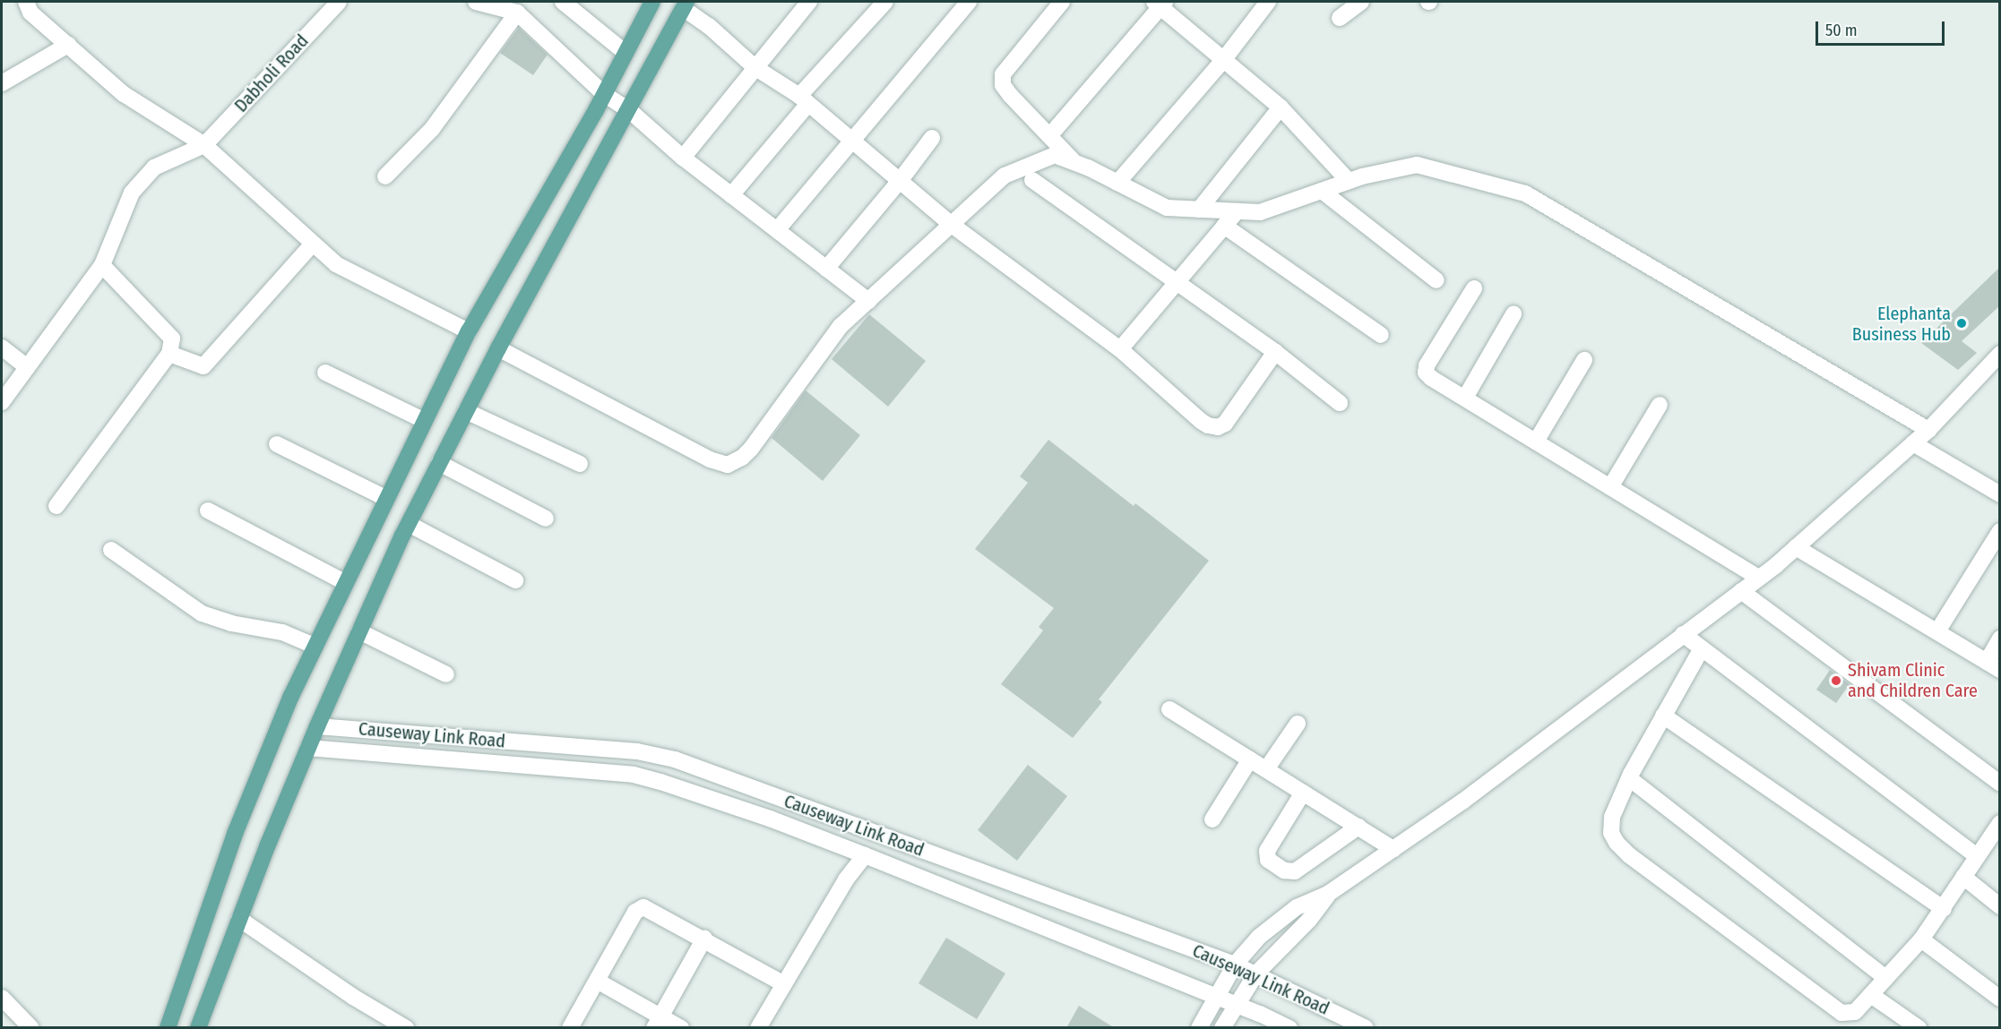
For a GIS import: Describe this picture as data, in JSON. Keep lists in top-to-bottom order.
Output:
{
  "streets": {
    "street": ["Dabholi Road", "Causeway Link Road"]
  },
  "places": ["Elephanta Business Hub", "Shivam Clinic and Children Care"],
  "scale_bar": "50 m"
}
